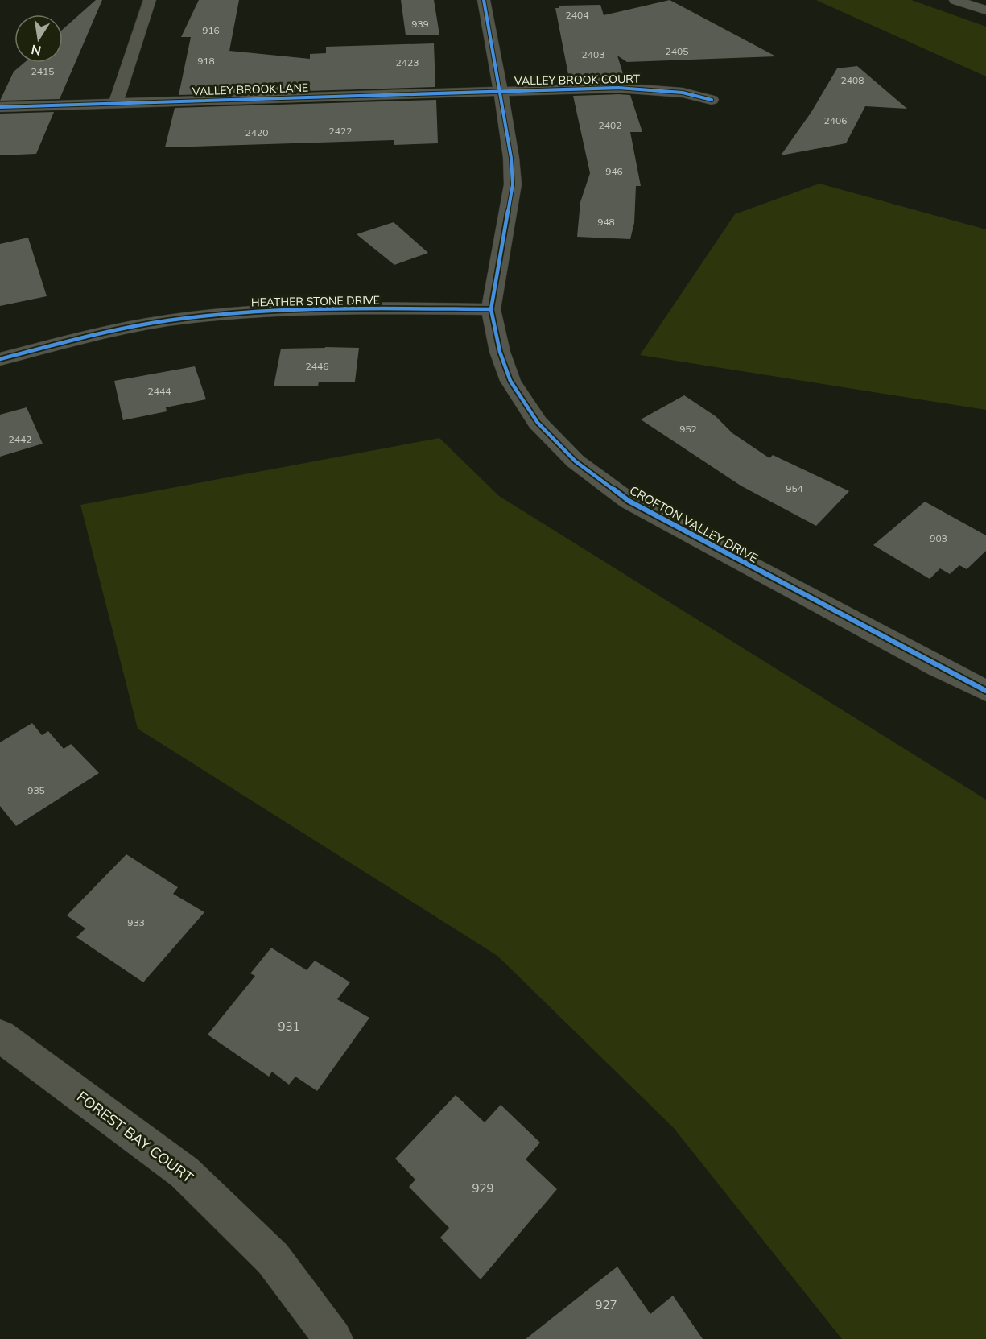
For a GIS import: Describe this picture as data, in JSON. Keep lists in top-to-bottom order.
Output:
{
  "streets": {
    "street": [
      "VALLEY BROOK COURT",
      "VALLEY BROOK LANE",
      "HEATHER STONE DRIVE",
      "CROFTON VALLEY DRIVE",
      "FOREST BAY COURT"
    ]
  },
  "crossings": [
    ["VALLEY BROOK COURT", "VALLEY BROOK LANE"],
    ["VALLEY BROOK COURT", "CROFTON VALLEY DRIVE"],
    ["VALLEY BROOK LANE", "CROFTON VALLEY DRIVE"],
    ["HEATHER STONE DRIVE", "CROFTON VALLEY DRIVE"]
  ],
  "house_numbers": [
    "2404",
    "939",
    "916",
    "2405",
    "2403",
    "918",
    "2423",
    "2415",
    "2408",
    "2406",
    "2402",
    "2422",
    "2420",
    "946",
    "948",
    "2446",
    "2444",
    "952",
    "2442",
    "954",
    "903",
    "935",
    "933",
    "931",
    "929",
    "927"
  ],
  "north": "bottom"
}
